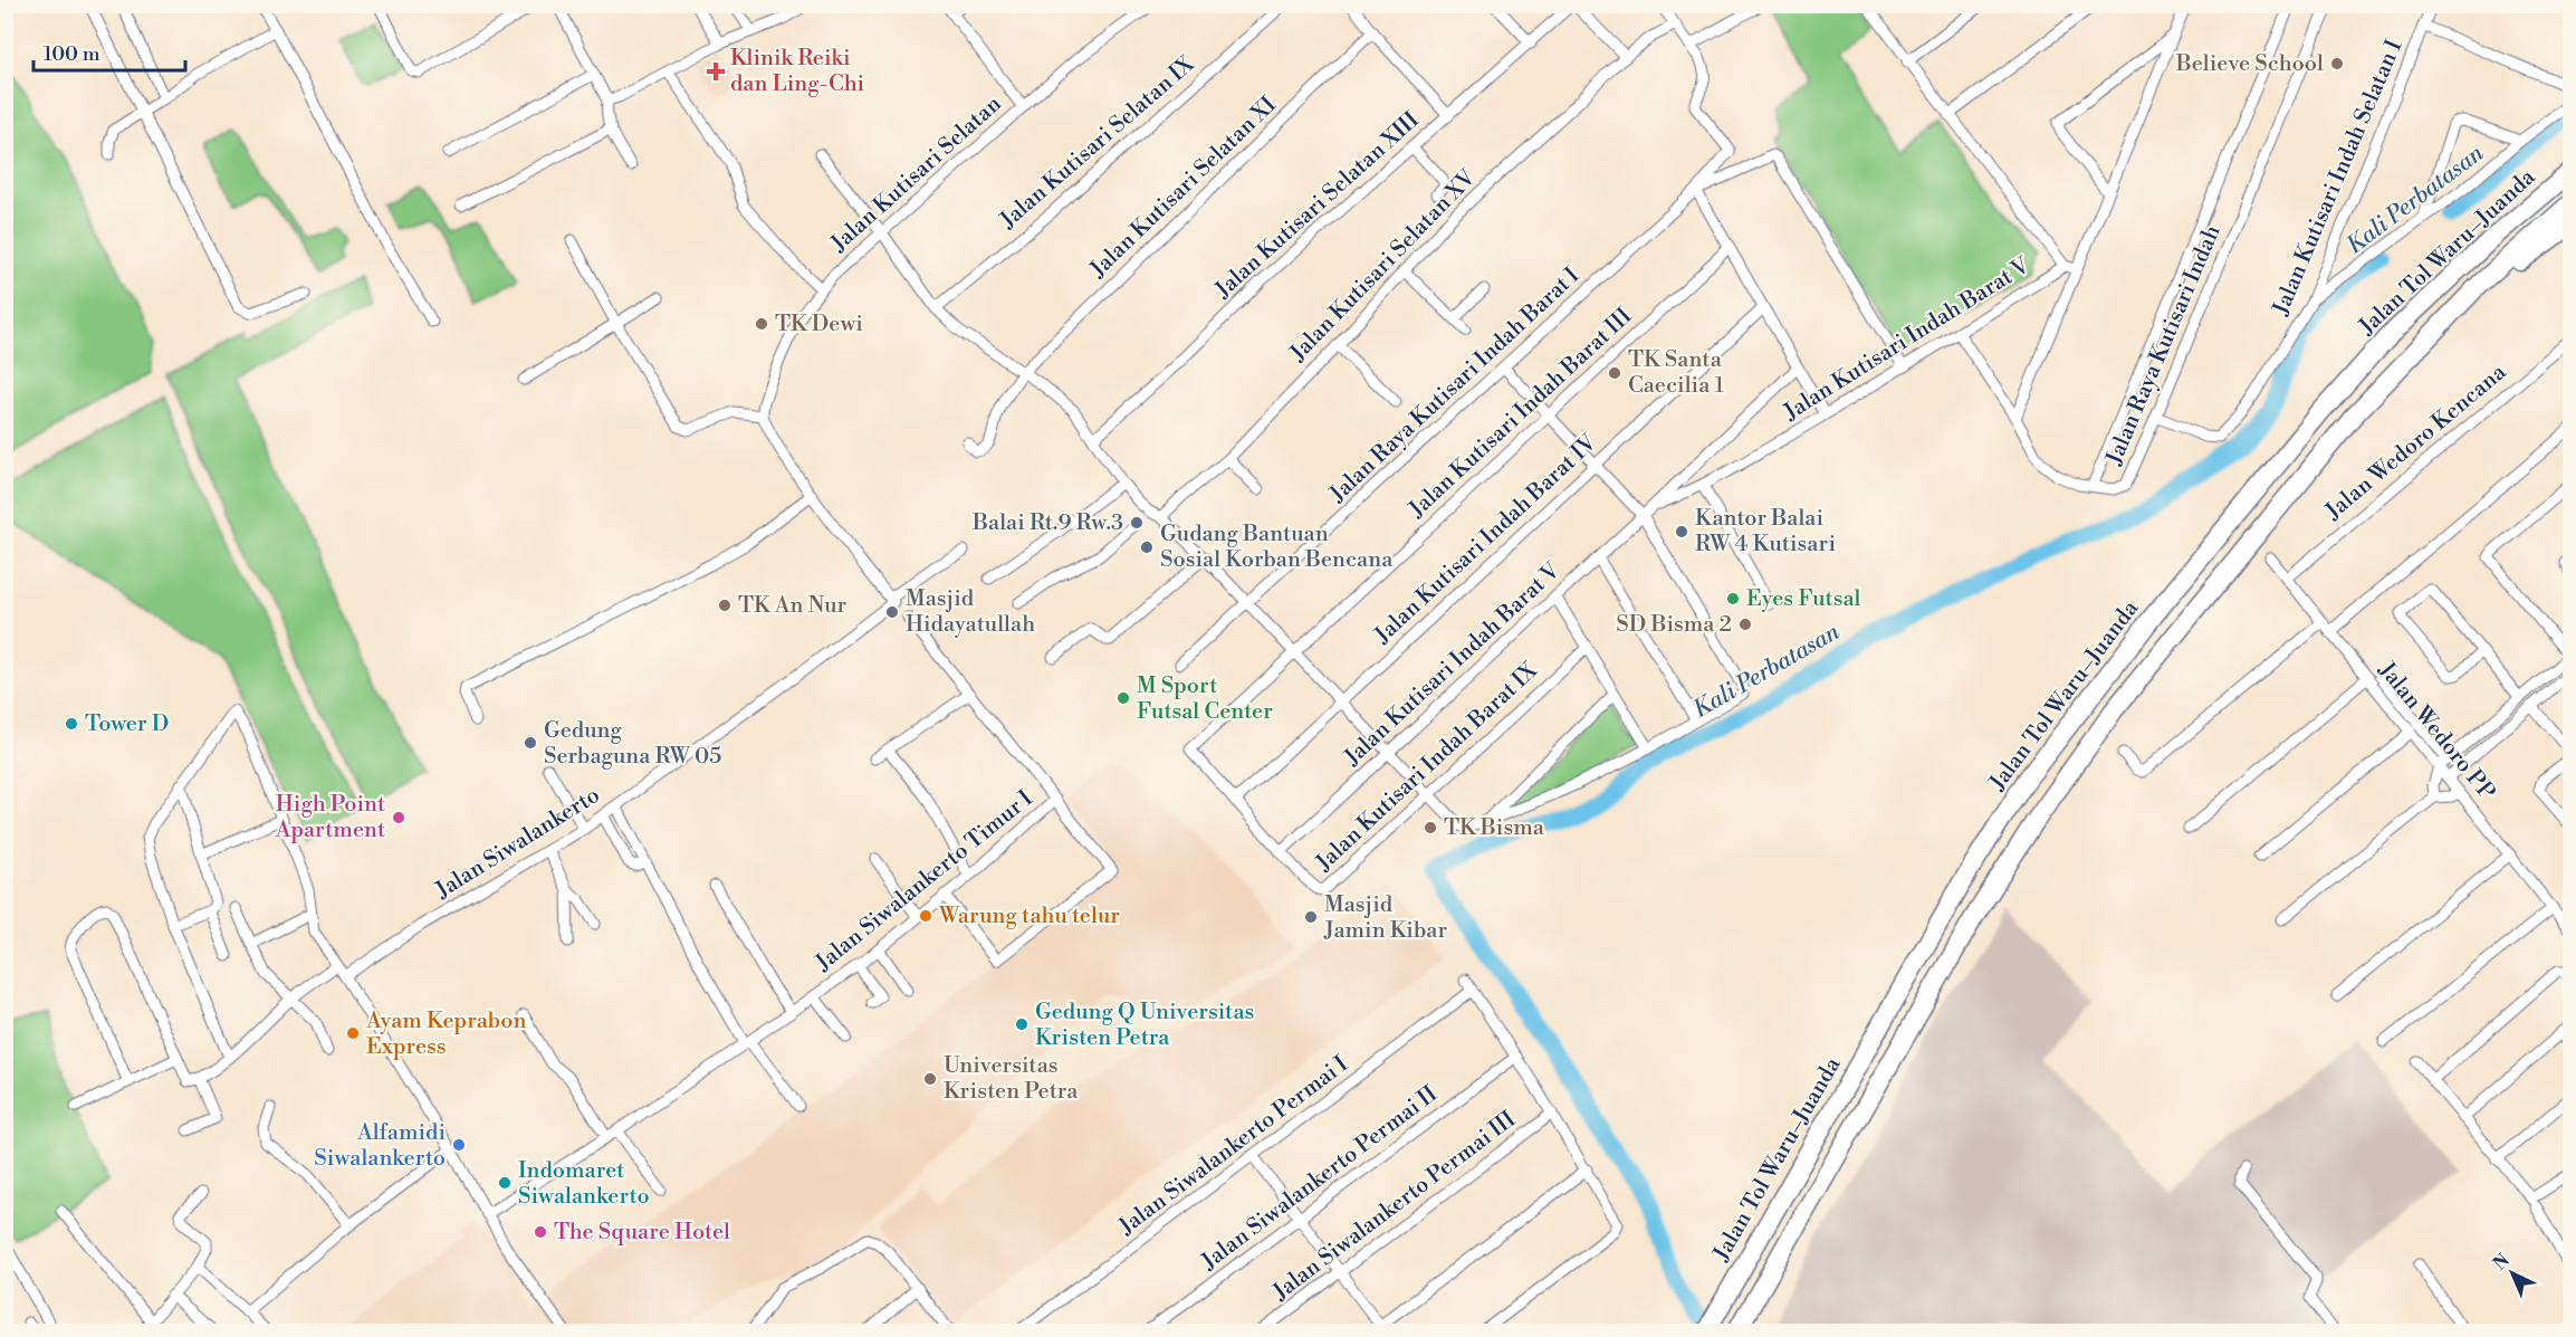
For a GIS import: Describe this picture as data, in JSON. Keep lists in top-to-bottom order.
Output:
{
  "streets": {
    "highway": ["Jalan Tol Waru–Juanda"],
    "street": [
      "Jalan Kutisari Selatan IX",
      "Jalan Kutisari Selatan",
      "Jalan Kutisari Indah Selatan I",
      "Jalan Kutisari Selatan XI",
      "Jalan Kutisari Selatan XIII",
      "Jalan Kutisari Selatan XV",
      "Jalan Kutisari Indah Barat V",
      "Jalan Raya Kutisari Indah",
      "Jalan Raya Kutisari Indah Barat I",
      "Jalan Kutisari Indah Barat III",
      "Jalan Wedoro Kencana",
      "Jalan Kutisari Indah Barat IV",
      "Jalan Wedoro PP",
      "Jalan Kutisari Indah Barat IX",
      "Jalan Siwalankerto",
      "Jalan Siwalankerto Timur I",
      "Jalan Siwalankerto Permai I",
      "Jalan Siwalankerto Permai II",
      "Jalan Siwalankerto Permai III"
    ]
  },
  "crossings": [
    ["Jalan Kutisari Indah Selatan I", "Jalan Raya Kutisari Indah"],
    ["Jalan Kutisari Indah Barat V", "Jalan Kutisari Indah Barat IX"],
    ["Jalan Kutisari Indah Barat III", "Jalan Kutisari Indah Barat IX"],
    ["Jalan Wedoro Kencana", "Jalan Wedoro PP"],
    ["Jalan Kutisari Indah Barat IV", "Jalan Kutisari Indah Barat IX"],
    ["Jalan Siwalankerto", "Jalan Siwalankerto Timur I"]
  ],
  "water": ["Kali Perbatasan"],
  "places": {
    "other": [
      "Believe School",
      "TK Dewi",
      "TK Santa Caecilia 1",
      "Balai Rt.9 Rw.3",
      "Kantor Balai RW 4 Kutisari",
      "Gudang Bantuan Sosial Korban Bencana",
      "Eyes Futsal",
      "TK An Nur",
      "Masjid Hidayatullah",
      "SD Bisma 2",
      "M Sport Futsal Center",
      "Tower D",
      "Gedung Serbaguna RW 05",
      "High Point Apartment",
      "TK Bisma",
      "Warung tahu telur",
      "Masjid Jamin Kibar",
      "Gedung Q Universitas Kristen Petra",
      "Ayam Keprabon Express",
      "Universitas Kristen Petra",
      "Alfamidi Siwalankerto",
      "Indomaret Siwalankerto",
      "The Square Hotel"
    ],
    "health": ["Klinik Reiki dan Ling-Chi"]
  },
  "scale_bar": "100 m",
  "north": "top left"
}
